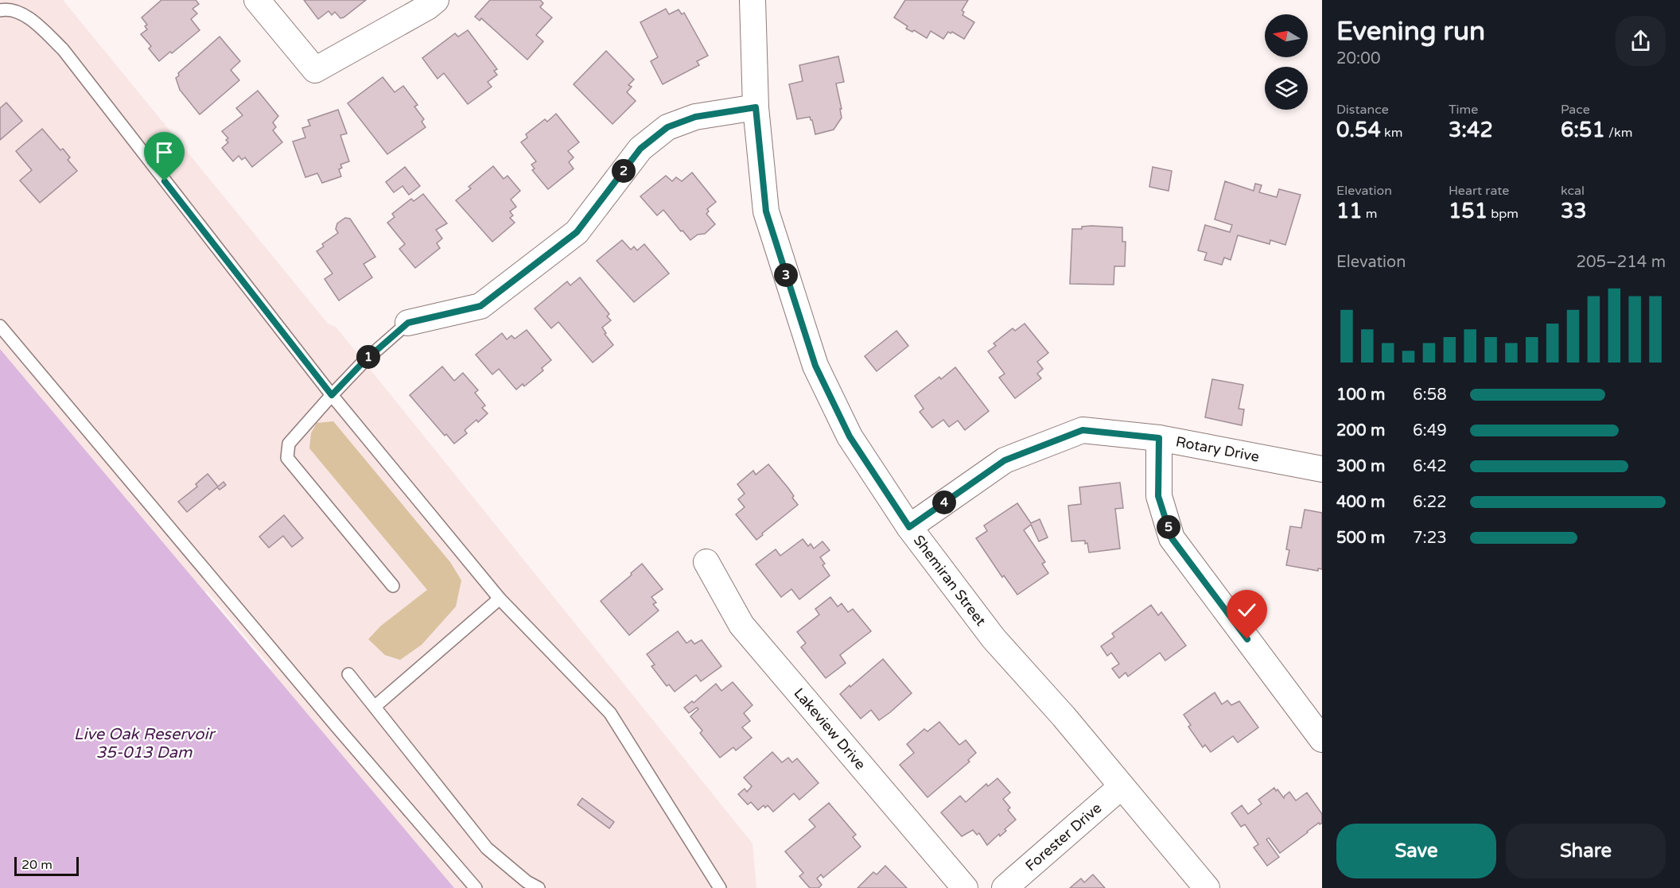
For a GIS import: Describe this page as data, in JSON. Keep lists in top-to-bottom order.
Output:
{
  "streets": {
    "street": [
      "Rotary Drive",
      "Shemiran Street",
      "Lakeview Drive",
      "Forester Drive"
    ]
  },
  "crossings": [
    ["Rotary Drive", "Shemiran Street"],
    ["Shemiran Street", "Forester Drive"]
  ],
  "water": ["Live Oak Reservoir 35-013 Dam"],
  "scale_bar": "20 m",
  "north": "left",
  "page": {
    "heading": ["Evening run", "20:00"],
    "stats": [
      ["Distance", "0.54 km"],
      ["Time", "3:42"],
      ["Pace", "6:51 /km"],
      ["Elevation", "11 m"],
      ["Heart rate", "151 bpm"],
      ["kcal", "33"]
    ],
    "pins": [
      "2",
      "3",
      "1",
      "4",
      "5"
    ],
    "chart": ["Elevation", "205–214 m"],
    "list": [
      {
        "name": "100 m",
        "note": "6:58"
      },
      {
        "name": "200 m",
        "note": "6:49"
      },
      {
        "name": "300 m",
        "note": "6:42"
      },
      {
        "name": "400 m",
        "note": "6:22"
      },
      {
        "name": "500 m",
        "note": "7:23"
      }
    ],
    "buttons": ["Save", "Share"],
    "scale": "20 m"
  }
}
